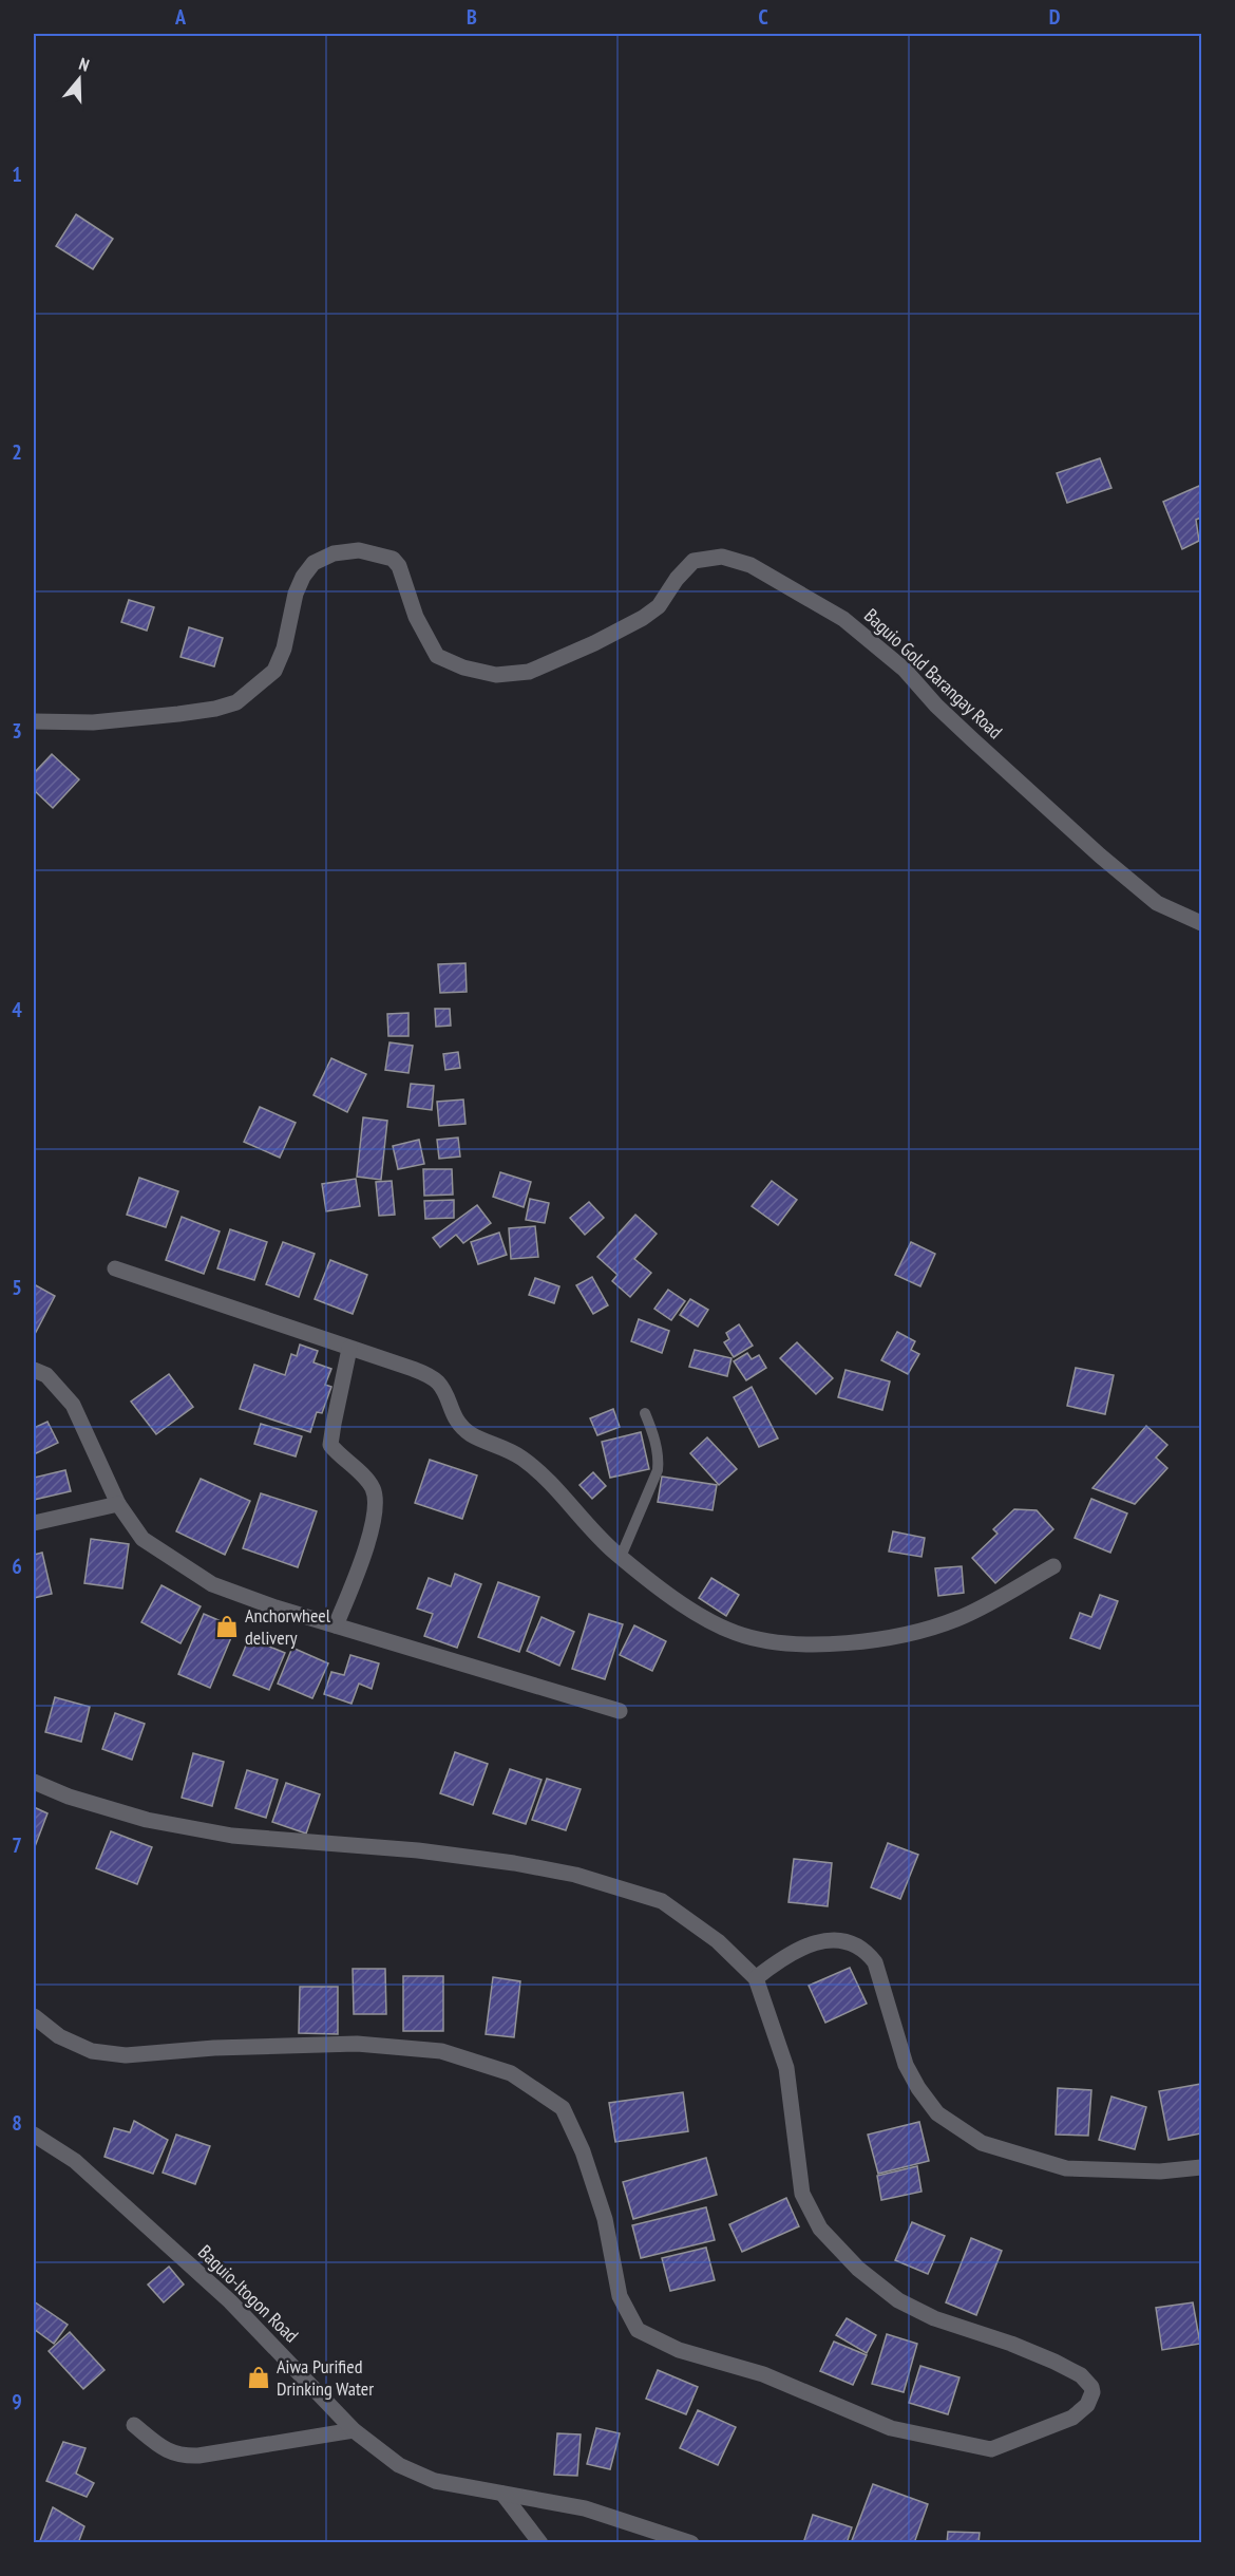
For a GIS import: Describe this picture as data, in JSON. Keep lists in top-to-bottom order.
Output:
{
  "streets": {
    "street": ["Baguio Gold Barangay Road", "Baguio-Itogon Road"]
  },
  "places": {
    "shop": ["Anchorwheel delivery", "Aiwa Purified Drinking Water"]
  },
  "north": "top",
  "grid": {
    "columns": [
      "A",
      "B",
      "C",
      "D"
    ],
    "rows": [
      "1",
      "2",
      "3",
      "4",
      "5",
      "6",
      "7",
      "8",
      "9"
    ]
  }
}
